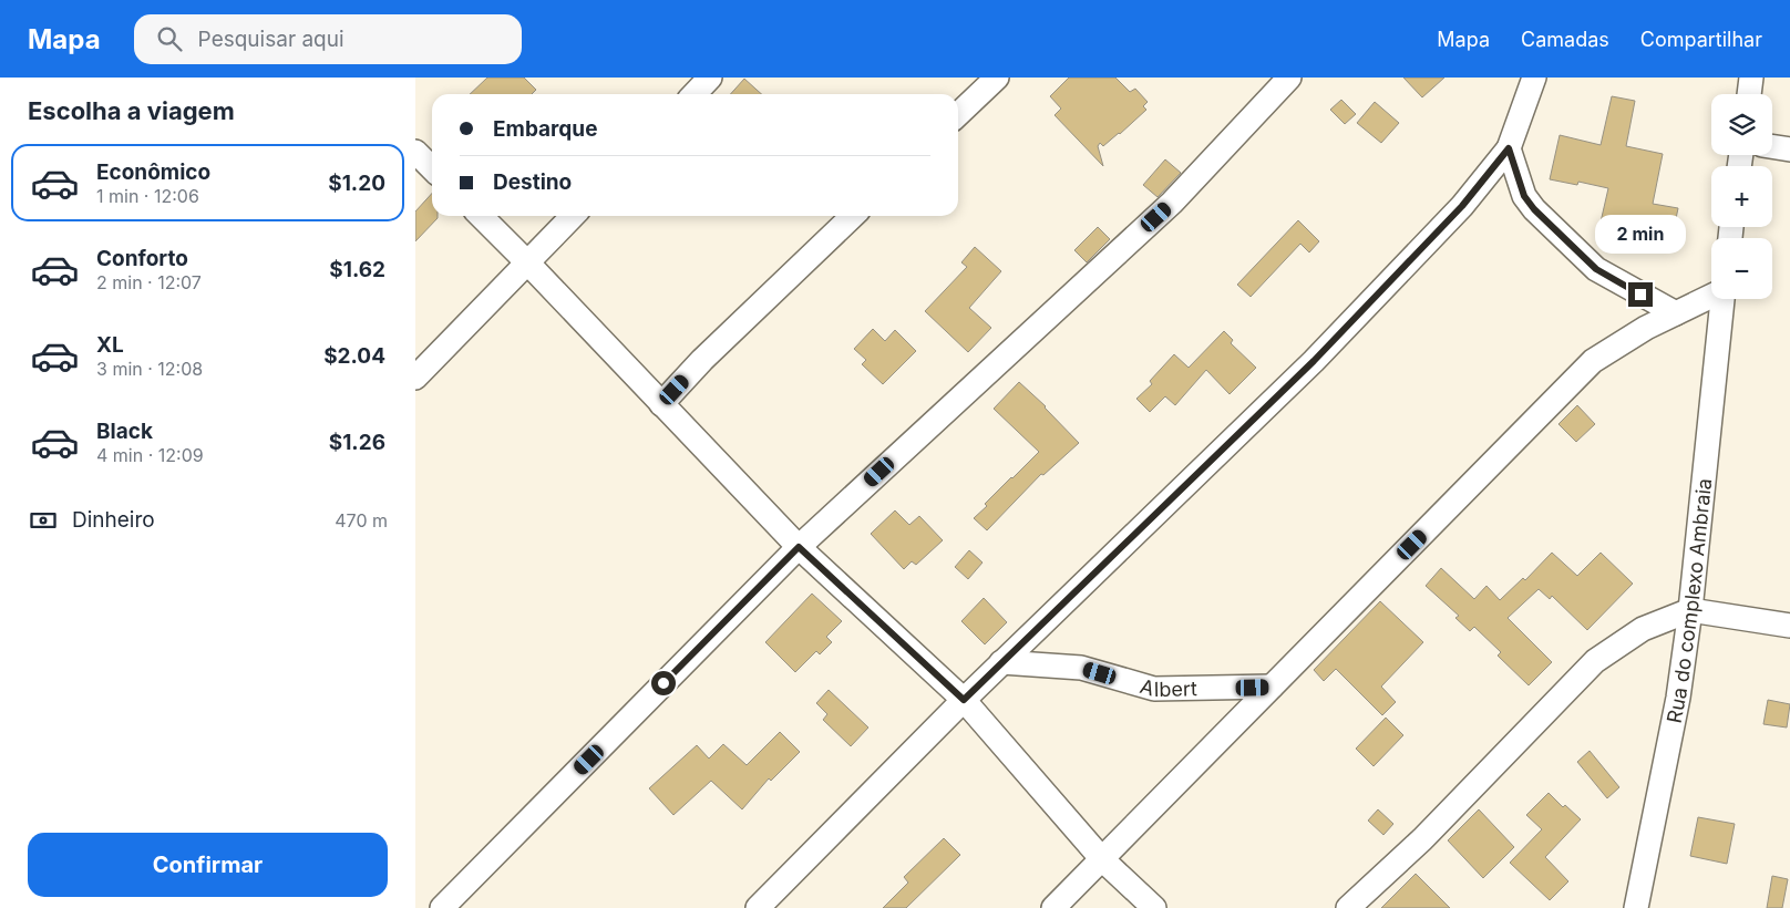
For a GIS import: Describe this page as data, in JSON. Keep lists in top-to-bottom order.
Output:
{
  "streets": {
    "street": ["Rua do complexo Ambraia", "Albert"]
  },
  "page": {
    "header": "Mapa",
    "search": "Pesquisar aqui",
    "nav": ["Mapa", "Camadas", "Compartilhar"],
    "heading": "Escolha a viagem",
    "map_buttons": ["+", "−"],
    "banner": ["Embarque", "Destino"],
    "list": [
      {
        "name": "Econômico",
        "note": "1 min · 12:06",
        "value": "$1.20"
      },
      {
        "name": "Conforto",
        "note": "2 min · 12:07",
        "value": "$1.62"
      },
      {
        "name": "XL",
        "note": "3 min · 12:08",
        "value": "$2.04"
      },
      {
        "name": "Black",
        "note": "4 min · 12:09",
        "value": "$1.26"
      }
    ],
    "bubble": "2 min",
    "pay": ["Dinheiro", "470 m"],
    "buttons": "Confirmar"
  }
}
